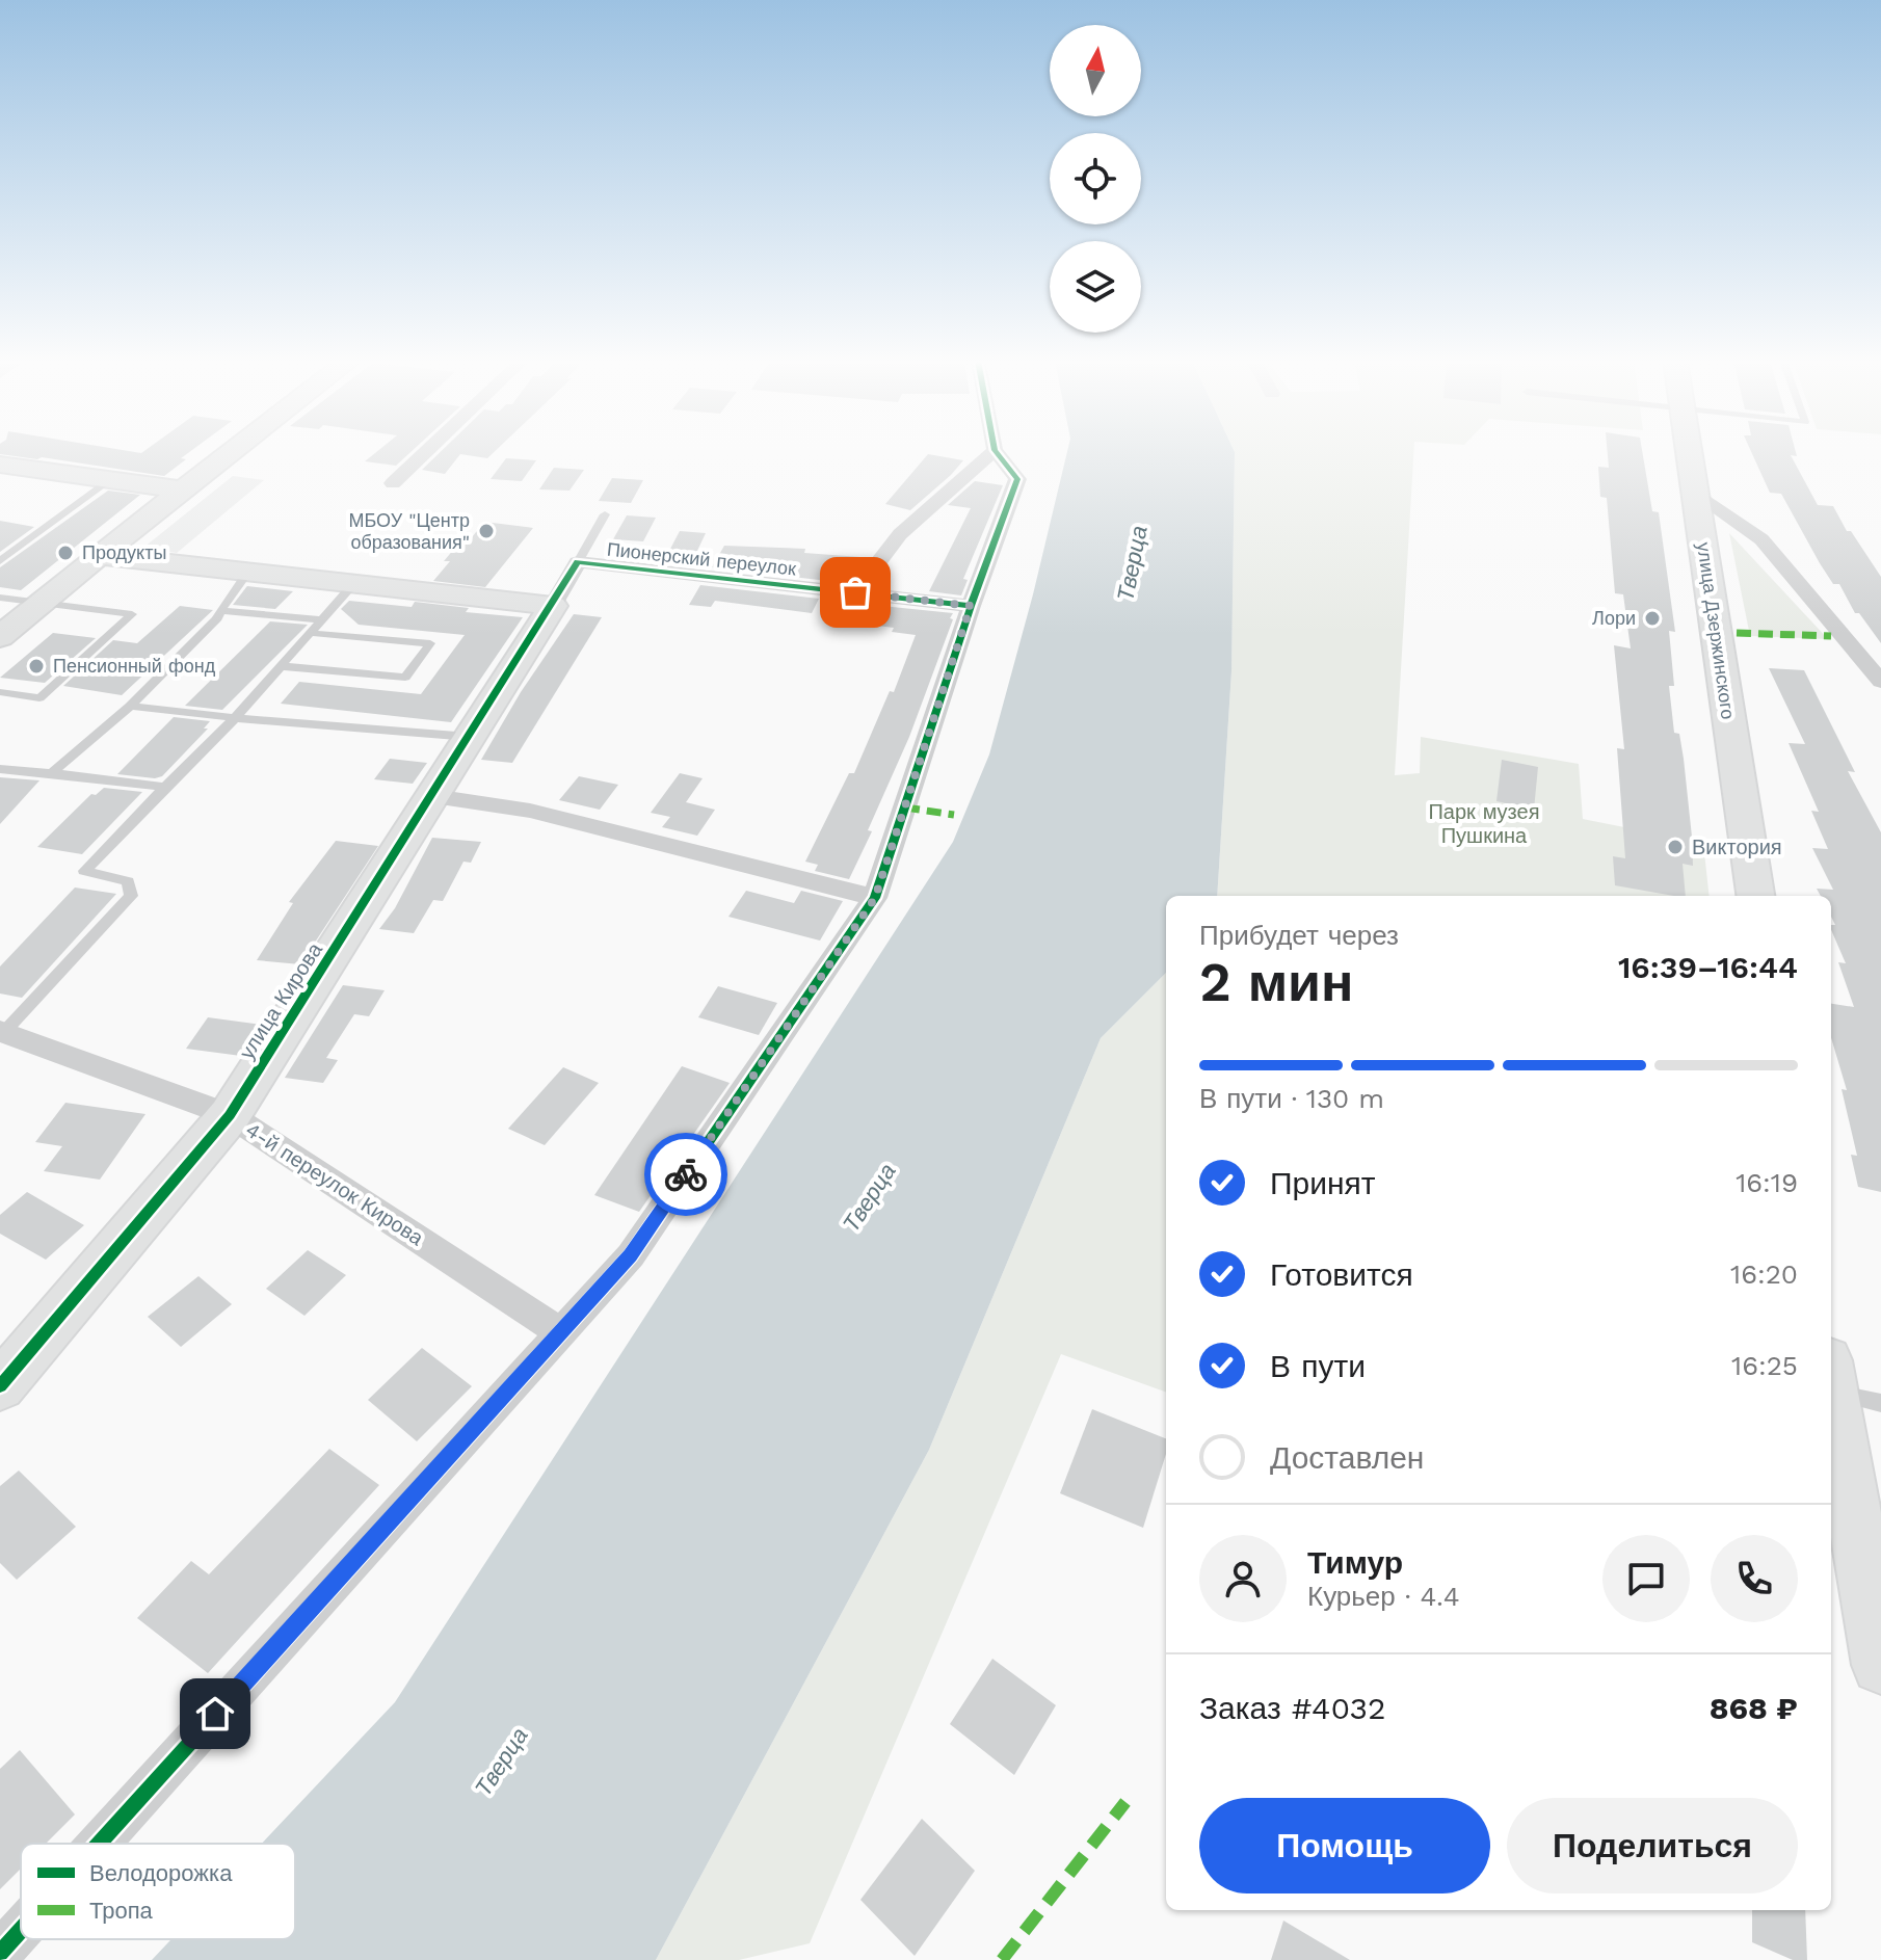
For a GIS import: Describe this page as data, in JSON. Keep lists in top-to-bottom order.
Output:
{
  "streets": {
    "street": [
      "Пионерский переулок",
      "улица Дзержинского",
      "улица Кирова",
      "4-й переулок Кирова"
    ]
  },
  "crossings": [
    ["Пионерский переулок", "улица Кирова"],
    ["улица Кирова", "4-й переулок Кирова"]
  ],
  "water": ["Тверца"],
  "parks": ["Парк музея Пушкина"],
  "places": [
    "МБОУ \"Центр образования\"",
    "Продукты",
    "Лори",
    "Пенсионный фонд",
    "Виктория"
  ],
  "legend": ["Велодорожка", "Тропа"],
  "north": "top",
  "page": {
    "heading": ["2 мин", "Прибудет через", "16:39–16:44"],
    "panel": [
      "Тимур",
      "Курьер · 4.4",
      "Заказ #4032",
      "868 ₽"
    ],
    "bar": "В пути · 130 m",
    "list": [
      ["Принят", "16:19"],
      ["Готовится", "16:20"],
      ["В пути", "16:25"],
      "Доставлен"
    ],
    "buttons": ["Помощь", "Поделиться"]
  }
}
